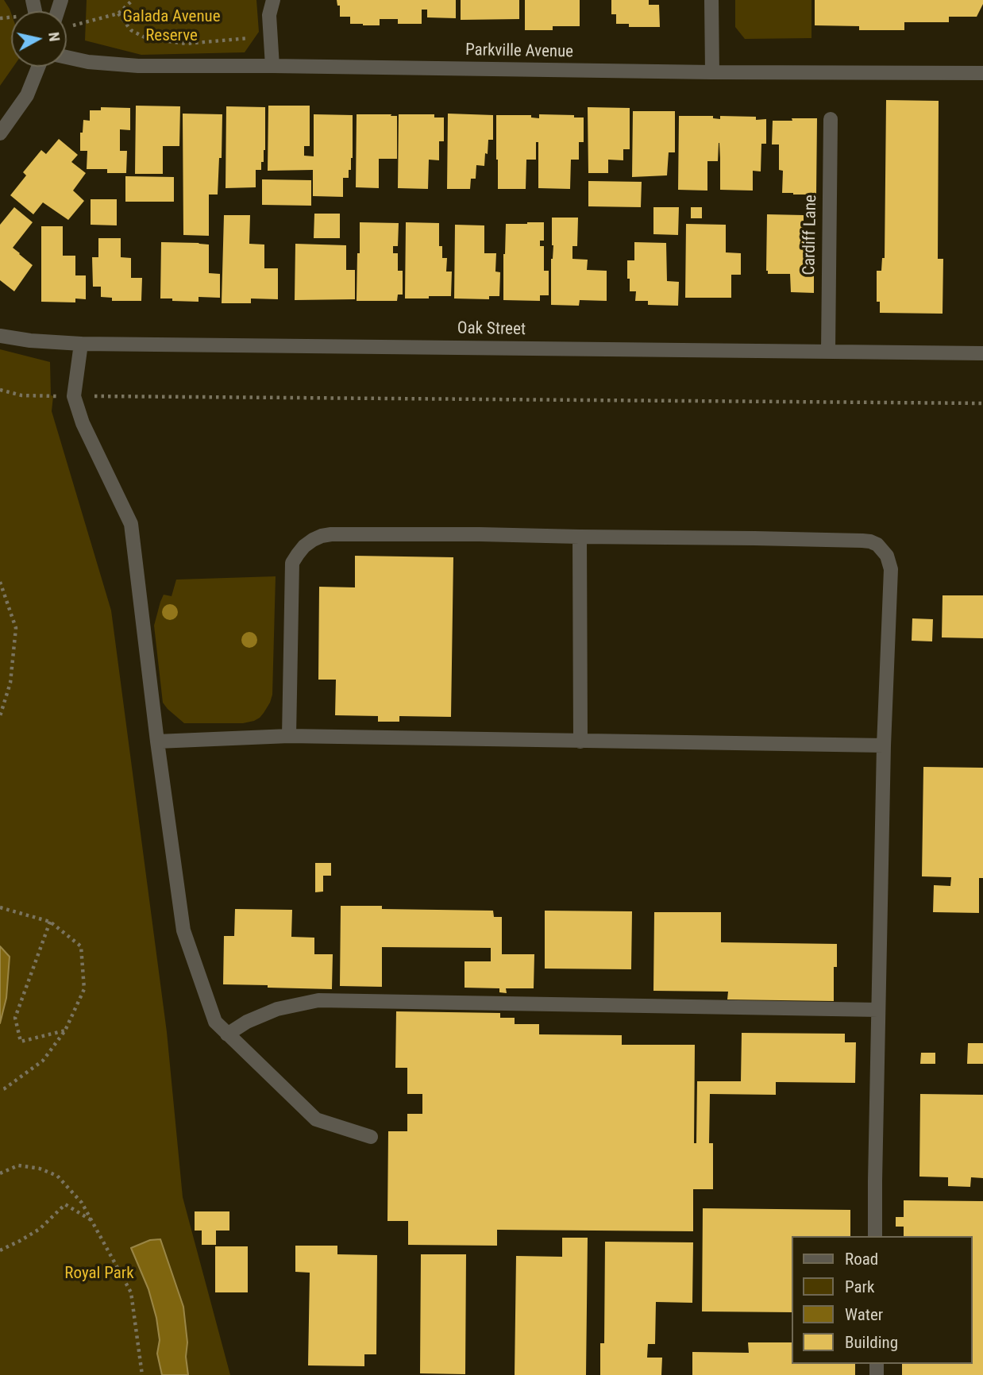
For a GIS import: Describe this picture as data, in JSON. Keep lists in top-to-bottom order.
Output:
{
  "streets": {
    "street": ["Parkville Avenue", "Cardiff Lane", "Oak Street"]
  },
  "crossings": [
    ["Cardiff Lane", "Oak Street"]
  ],
  "parks": ["Galada Avenue Reserve", "Royal Park"],
  "legend": [
    "Road",
    "Park",
    "Water",
    "Building"
  ],
  "north": "right"
}
